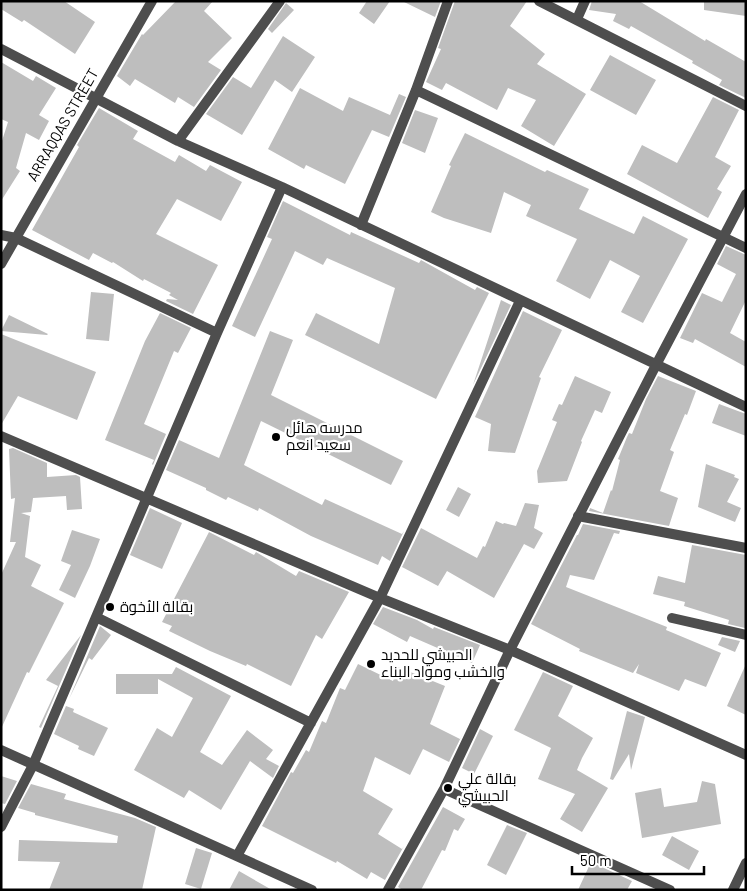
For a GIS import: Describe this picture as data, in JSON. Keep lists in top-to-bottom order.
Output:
{
  "streets": {
    "street": ["ARRAQQAS STREET"]
  },
  "places": [
    "مدرسه هائل سعيد انعم",
    "بقالة الأخوة",
    "الحبيشي للحديد والخشب ومواد البناء",
    "بقالة علي الحبيشي"
  ],
  "scale_bar": "50 m"
}
